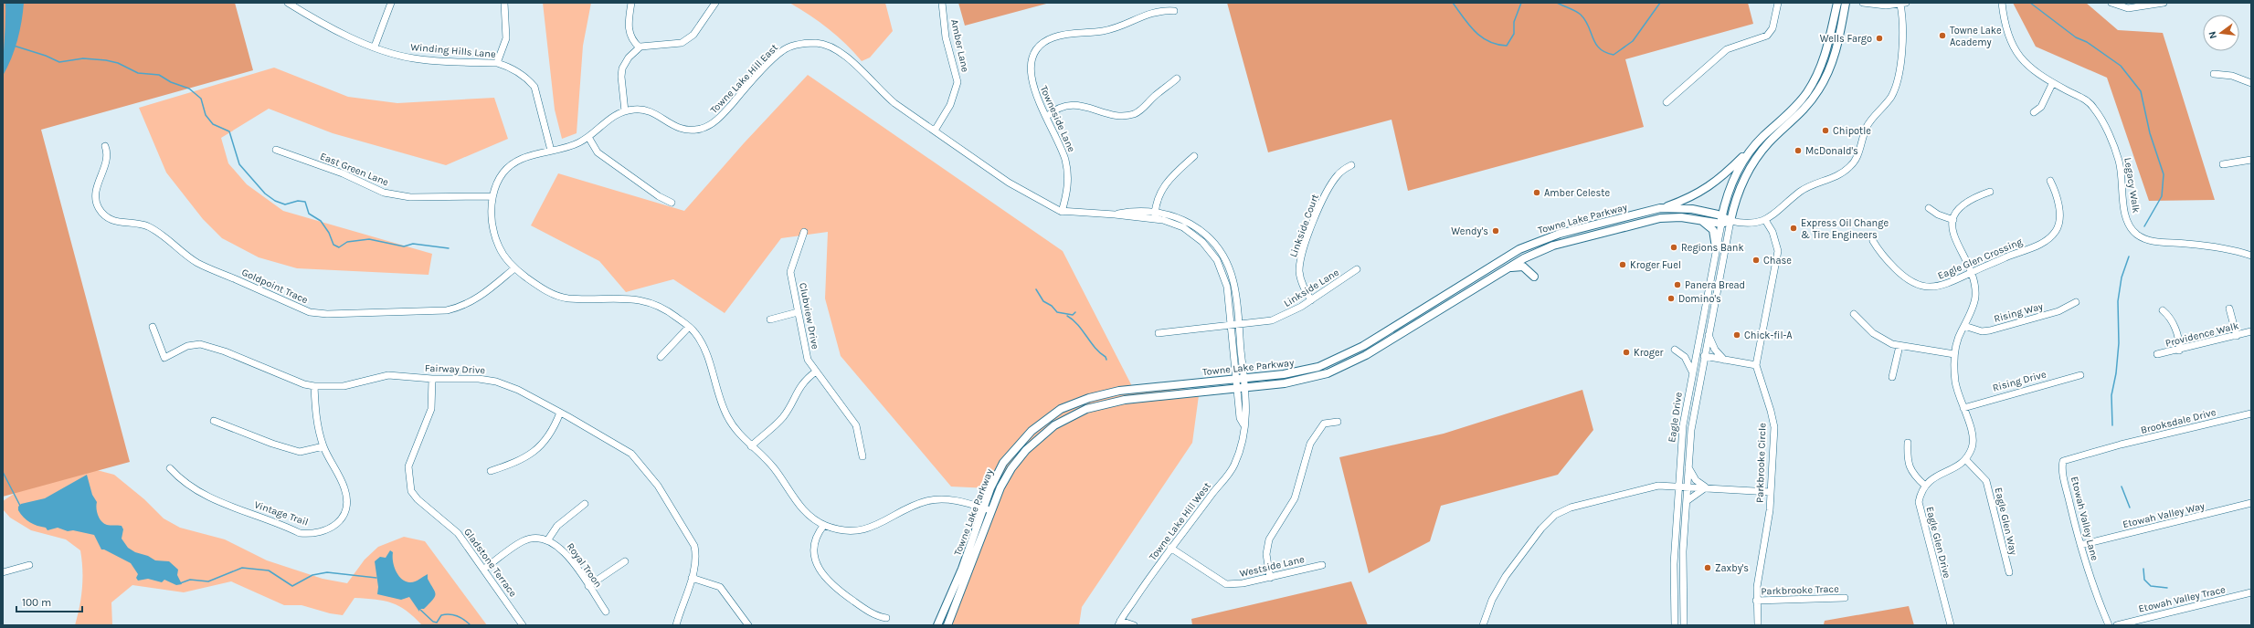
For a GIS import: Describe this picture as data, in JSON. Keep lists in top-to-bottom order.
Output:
{
  "streets": {
    "main road": ["Towne Lake Parkway", "Eagle Drive"],
    "street": [
      "Amber Lane",
      "Winding Hills Lane",
      "Towne Lake Hill East",
      "Towneside Lane",
      "East Green Lane",
      "Legacy Walk",
      "Linkside Court",
      "Eagle Glen Crossing",
      "Goldpoint Trace",
      "Linkside Lane",
      "Rising Way",
      "Clubview Drive",
      "Providence Walk",
      "Fairway Drive",
      "Rising Drive",
      "Brooksdale Drive",
      "Parkbrooke Circle",
      "Vintage Trail",
      "Etowah Valley Way",
      "Etowah Valley Lane",
      "Towne Lake Hill West",
      "Eagle Glen Way",
      "Eagle Glen Drive",
      "Gladstone Terrace",
      "Royal Troon",
      "Westside Lane",
      "Parkbrooke Trace",
      "Etowah Valley Trace"
    ]
  },
  "crossings": [
    ["Amber Lane", "Towne Lake Hill East"],
    ["Winding Hills Lane", "Towne Lake Hill East"],
    ["Towne Lake Hill East", "Towneside Lane"],
    ["Towne Lake Hill East", "East Green Lane"],
    ["Towne Lake Hill East", "Towne Lake Parkway"],
    ["Towne Lake Hill East", "Goldpoint Trace"],
    ["Towne Lake Hill East", "Linkside Lane"],
    ["Towne Lake Hill East", "Towne Lake Hill West"],
    ["Towne Lake Parkway", "Eagle Drive"],
    ["Towne Lake Parkway", "Towne Lake Hill West"],
    ["Linkside Court", "Linkside Lane"],
    ["Fairway Drive", "Vintage Trail"],
    ["Fairway Drive", "Gladstone Terrace"],
    ["Brooksdale Drive", "Etowah Valley Lane"],
    ["Parkbrooke Circle", "Parkbrooke Trace"],
    ["Etowah Valley Way", "Etowah Valley Lane"],
    ["Towne Lake Hill West", "Westside Lane"],
    ["Eagle Glen Way", "Eagle Glen Drive"]
  ],
  "places": [
    "Towne Lake Academy",
    "Wells Fargo",
    "Chipotle",
    "McDonald's",
    "Amber Celeste",
    "Express Oil Change & Tire Engineers",
    "Wendy's",
    "Regions Bank",
    "Chase",
    "Kroger Fuel",
    "Panera Bread",
    "Domino's",
    "Chick-fil-A",
    "Kroger",
    "Zaxby's"
  ],
  "scale_bar": "100 m",
  "north": "left"
}
